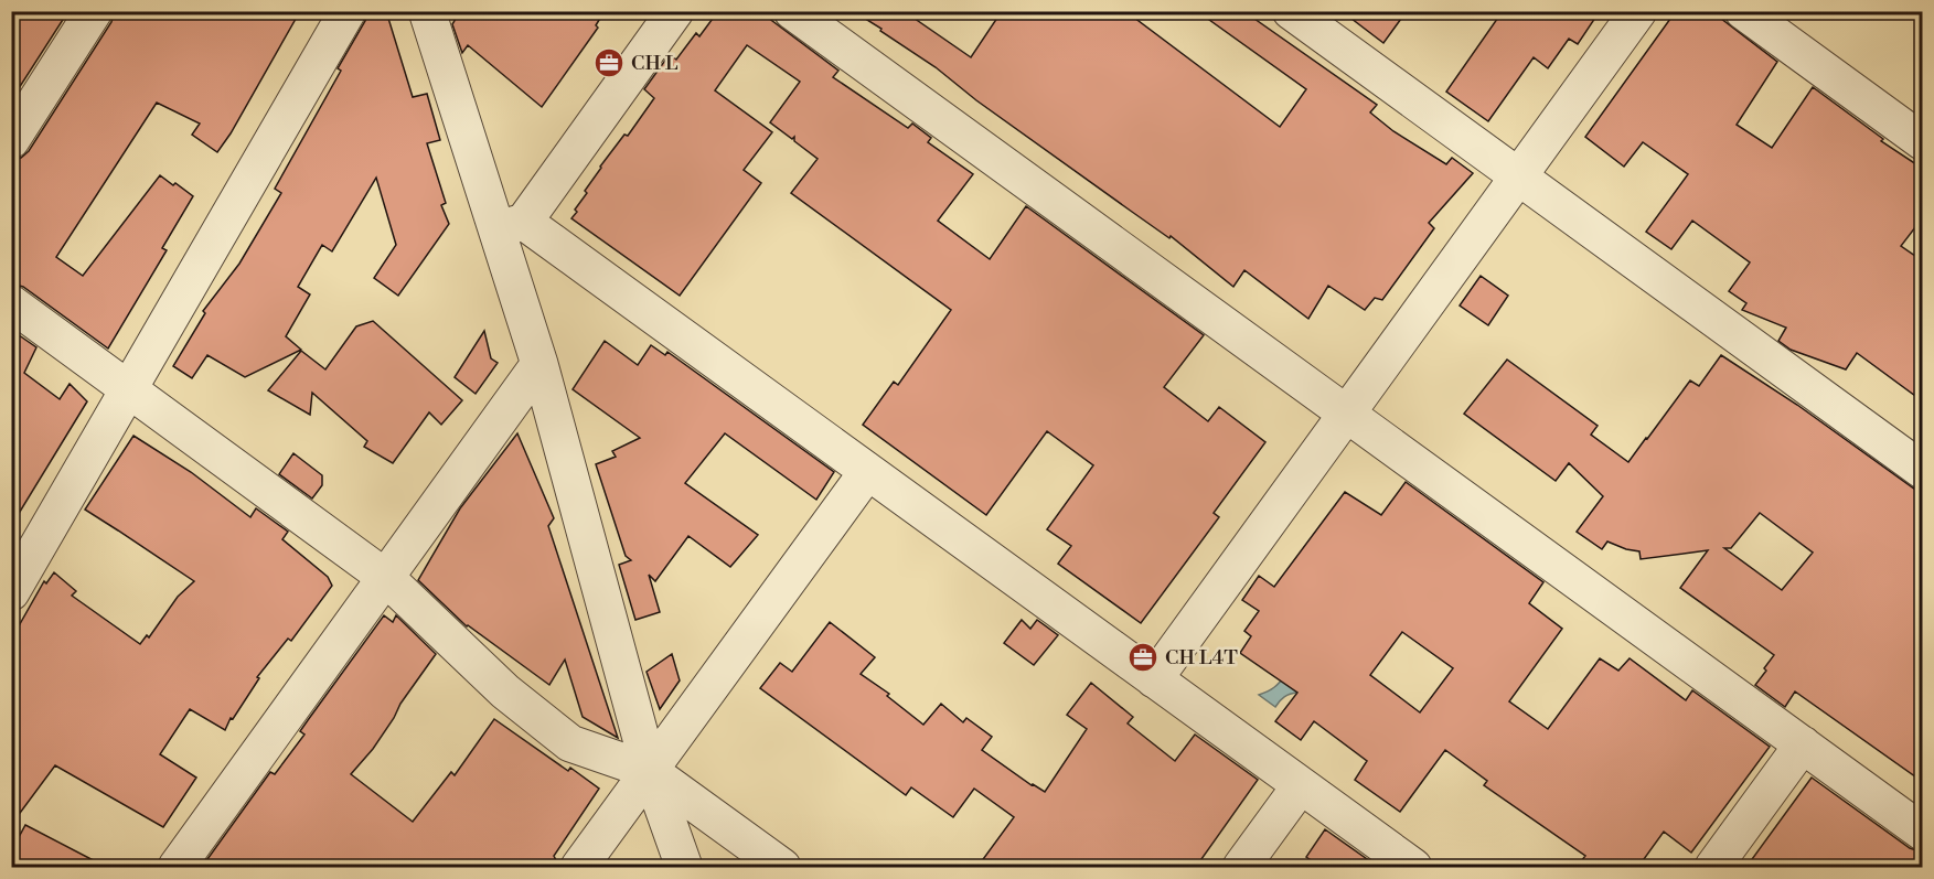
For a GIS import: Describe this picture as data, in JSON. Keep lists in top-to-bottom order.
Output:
{
  "places": {
    "office": ["CH L", "CH L4T"]
  }
}
